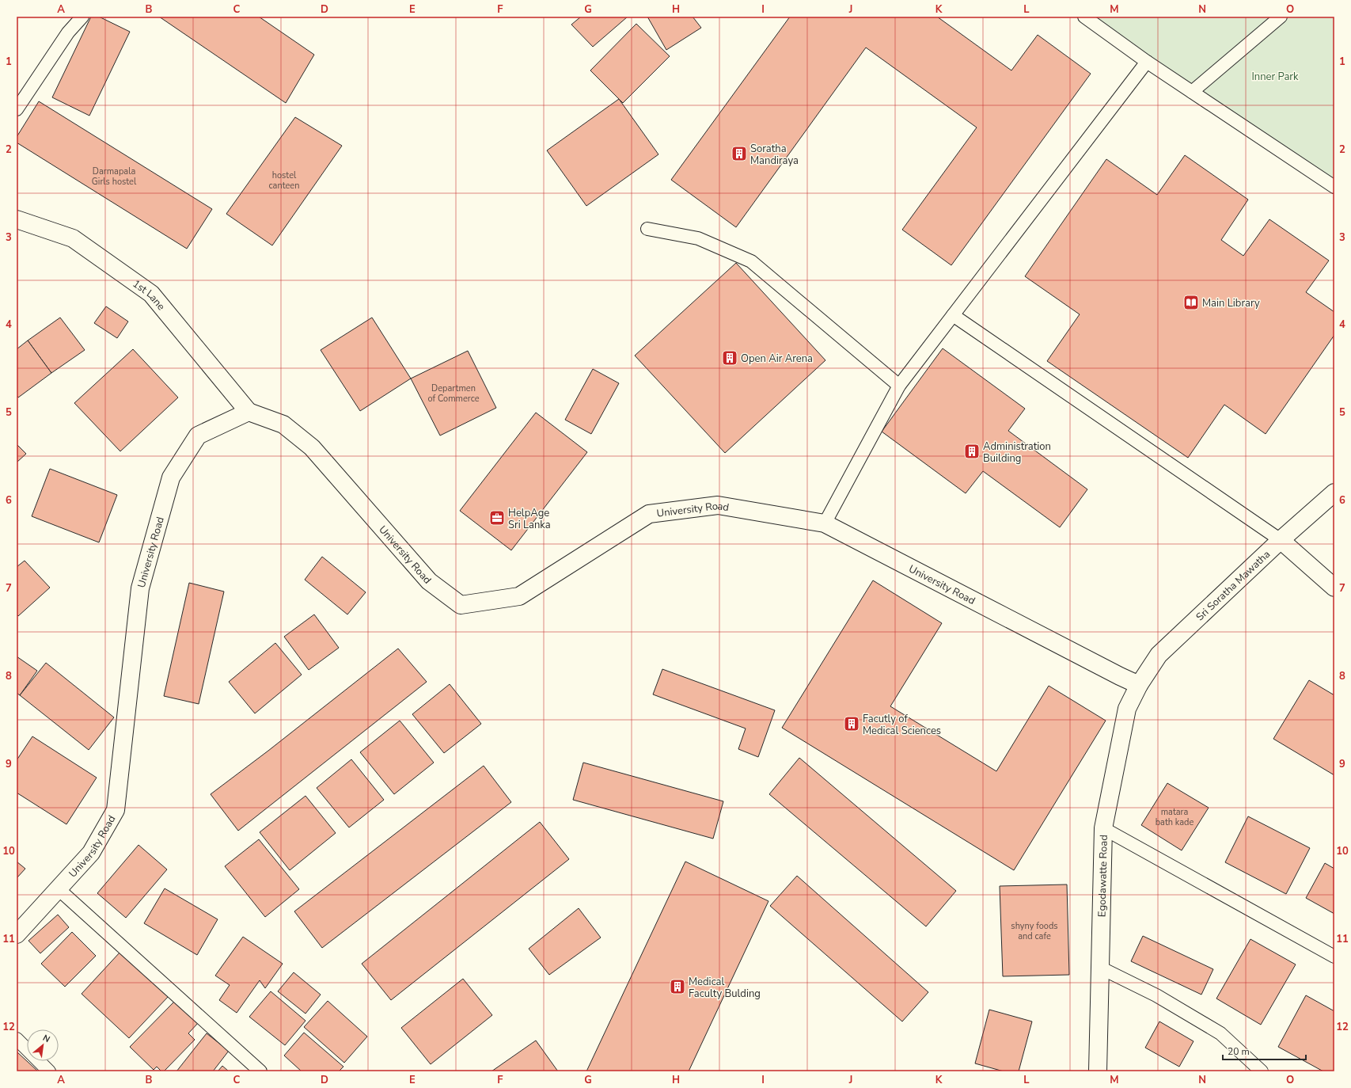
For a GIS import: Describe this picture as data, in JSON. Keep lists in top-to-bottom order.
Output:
{
  "streets": {
    "main road": [
      "1st Lane",
      "University Road",
      "Sri Soratha Mawatha",
      "Egodawatte Road"
    ]
  },
  "crossings": [
    ["1st Lane", "University Road"],
    ["University Road", "Sri Soratha Mawatha"],
    ["University Road", "Egodawatte Road"],
    ["Sri Soratha Mawatha", "Egodawatte Road"]
  ],
  "parks": ["Inner Park"],
  "places": {
    "building": [
      "Soratha Mandiraya",
      "Open Air Arena",
      "Administration Building",
      "Facutly of Medical Sciences",
      "Medical Faculty Bulding"
    ],
    "library": ["Main Library"],
    "office": ["HelpAge Sri Lanka"]
  },
  "house_numbers": [
    "Darmapala Girls hostel",
    "hostel canteen",
    "Departmen of Commerce",
    "matara bath kade",
    "shyny foods and cafe"
  ],
  "scale_bar": "20 m",
  "north": "top right",
  "grid": {
    "columns": [
      "A",
      "B",
      "C",
      "D",
      "E",
      "F",
      "G",
      "H",
      "I",
      "J",
      "K",
      "L",
      "M",
      "N",
      "O"
    ],
    "rows": [
      "1",
      "2",
      "3",
      "4",
      "5",
      "6",
      "7",
      "8",
      "9",
      "10",
      "11",
      "12"
    ]
  }
}
